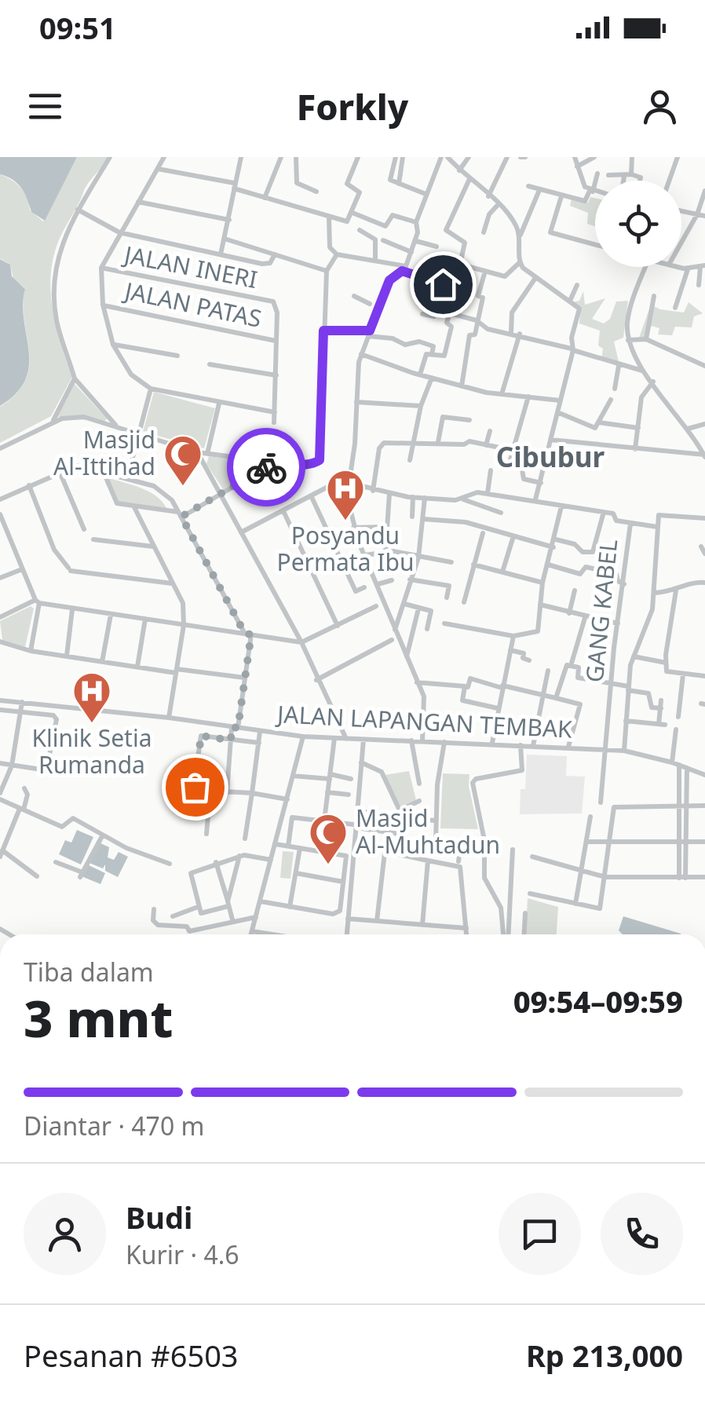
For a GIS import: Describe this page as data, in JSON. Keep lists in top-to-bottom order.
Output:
{
  "streets": {
    "street": [
      "JALAN INERI",
      "JALAN PATAS",
      "GANG KABEL",
      "JALAN LAPANGAN TEMBAK"
    ]
  },
  "crossings": [
    ["JALAN INERI", "JALAN PATAS"],
    ["GANG KABEL", "JALAN LAPANGAN TEMBAK"]
  ],
  "districts": ["Cibubur"],
  "places": {
    "mosque": ["Masjid Al-Ittihad", "Masjid Al-Muhtadun"],
    "hospital": ["Posyandu Permata Ibu", "Klinik Setia Rumanda"]
  },
  "page": {
    "status": "09:51",
    "header": "Forkly",
    "heading": ["3 mnt", "Tiba dalam", "09:54–09:59"],
    "panel": [
      "Budi",
      "Kurir · 4.6",
      "Pesanan #6503",
      "Rp 213,000"
    ],
    "bar": "Diantar · 470 m"
  }
}
